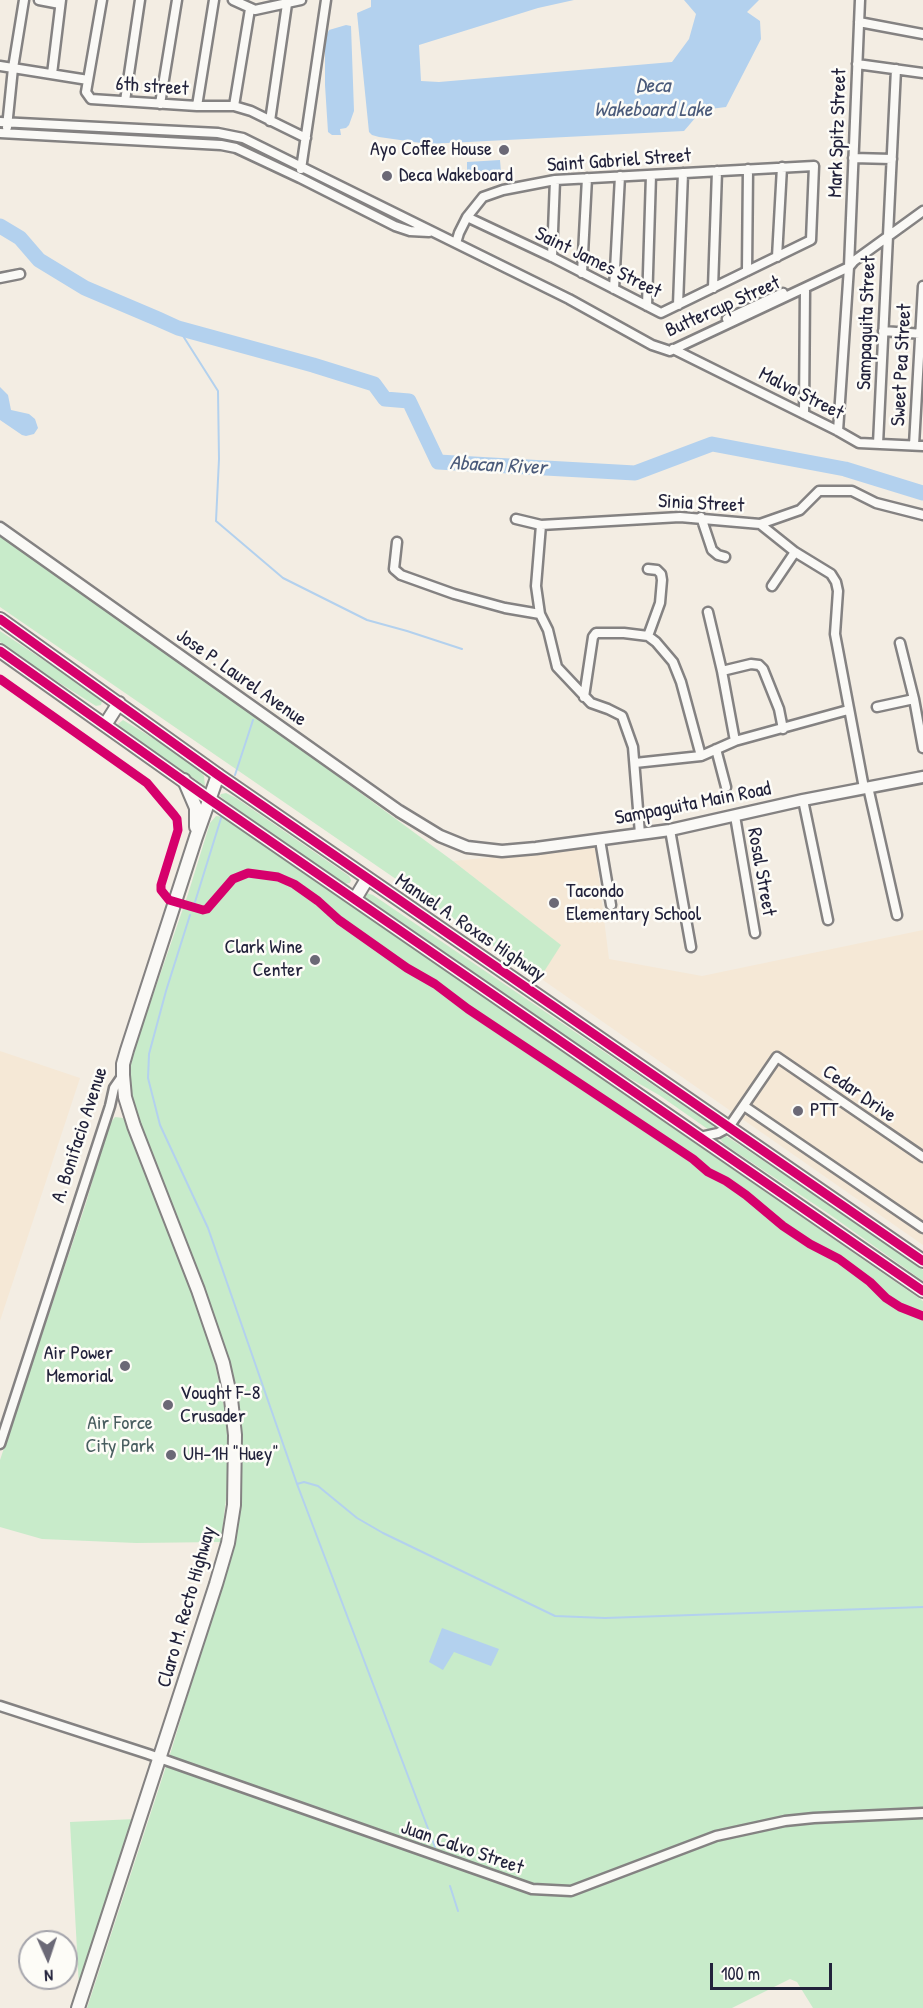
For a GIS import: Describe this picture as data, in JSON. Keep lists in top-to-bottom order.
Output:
{
  "streets": {
    "main road": ["Manuel A. Roxas Highway", "A. Bonifacio Avenue", "Claro M. Recto Highway"],
    "street": [
      "6th street",
      "Mark Spitz Street",
      "Saint Gabriel Street",
      "Saint James Street",
      "Buttercup Street",
      "Sampaguita Street",
      "Sweet Pea Street",
      "Malva Street",
      "Sinia Street",
      "Jose P. Laurel Avenue",
      "Sampaguita Main Road",
      "Rosal Street",
      "Cedar Drive",
      "Juan Calvo Street"
    ]
  },
  "crossings": [
    ["Mark Spitz Street", "Buttercup Street"],
    ["Mark Spitz Street", "Malva Street"],
    ["Saint Gabriel Street", "Saint James Street"],
    ["Saint Gabriel Street", "Malva Street"],
    ["Buttercup Street", "Sampaguita Street"],
    ["Buttercup Street", "Malva Street"],
    ["Sampaguita Street", "Malva Street"],
    ["Sweet Pea Street", "Malva Street"],
    ["Sinia Street", "Sampaguita Main Road"],
    ["Jose P. Laurel Avenue", "Sampaguita Main Road"],
    ["Sampaguita Main Road", "Rosal Street"],
    ["Manuel A. Roxas Highway", "A. Bonifacio Avenue"],
    ["A. Bonifacio Avenue", "Claro M. Recto Highway"],
    ["Claro M. Recto Highway", "Juan Calvo Street"]
  ],
  "water": ["Deca Wakeboard Lake", "Abacan River"],
  "parks": ["Air Force City Park"],
  "places": [
    "Ayo Coffee House",
    "Deca Wakeboard",
    "Tacondo Elementary School",
    "Clark Wine Center",
    "PTT",
    "Air Power Memorial",
    "Vought F-8 Crusader",
    "UH-1H \"Huey\""
  ],
  "scale_bar": "100 m",
  "north": "bottom"
}
